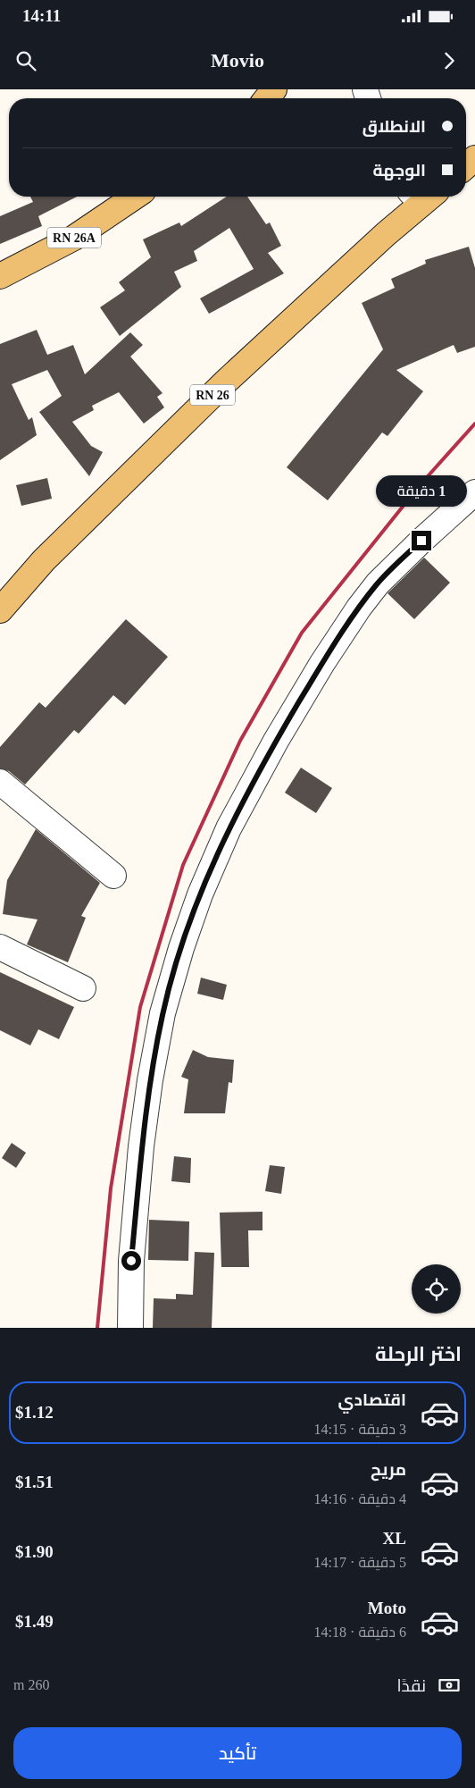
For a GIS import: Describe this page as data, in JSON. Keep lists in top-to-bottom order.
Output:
{
  "streets": {
    "main road": ["RN 26A", "RN 26"]
  },
  "page": {
    "status": "14:11",
    "header": "Movio",
    "banner": ["الانطلاق", "الوجهة"],
    "bubble": "1 دقيقة",
    "heading": "اختر الرحلة",
    "list": [
      {
        "name": "اقتصادي",
        "note": "3 دقيقة · 14:15",
        "value": "$1.12"
      },
      {
        "name": "مريح",
        "note": "4 دقيقة · 14:16",
        "value": "$1.51"
      },
      {
        "name": "XL",
        "note": "5 دقيقة · 14:17",
        "value": "$1.90"
      },
      {
        "name": "Moto",
        "note": "6 دقيقة · 14:18",
        "value": "$1.49"
      }
    ],
    "pay": ["نقدًا", "260 m"],
    "buttons": "تأكيد"
  }
}
